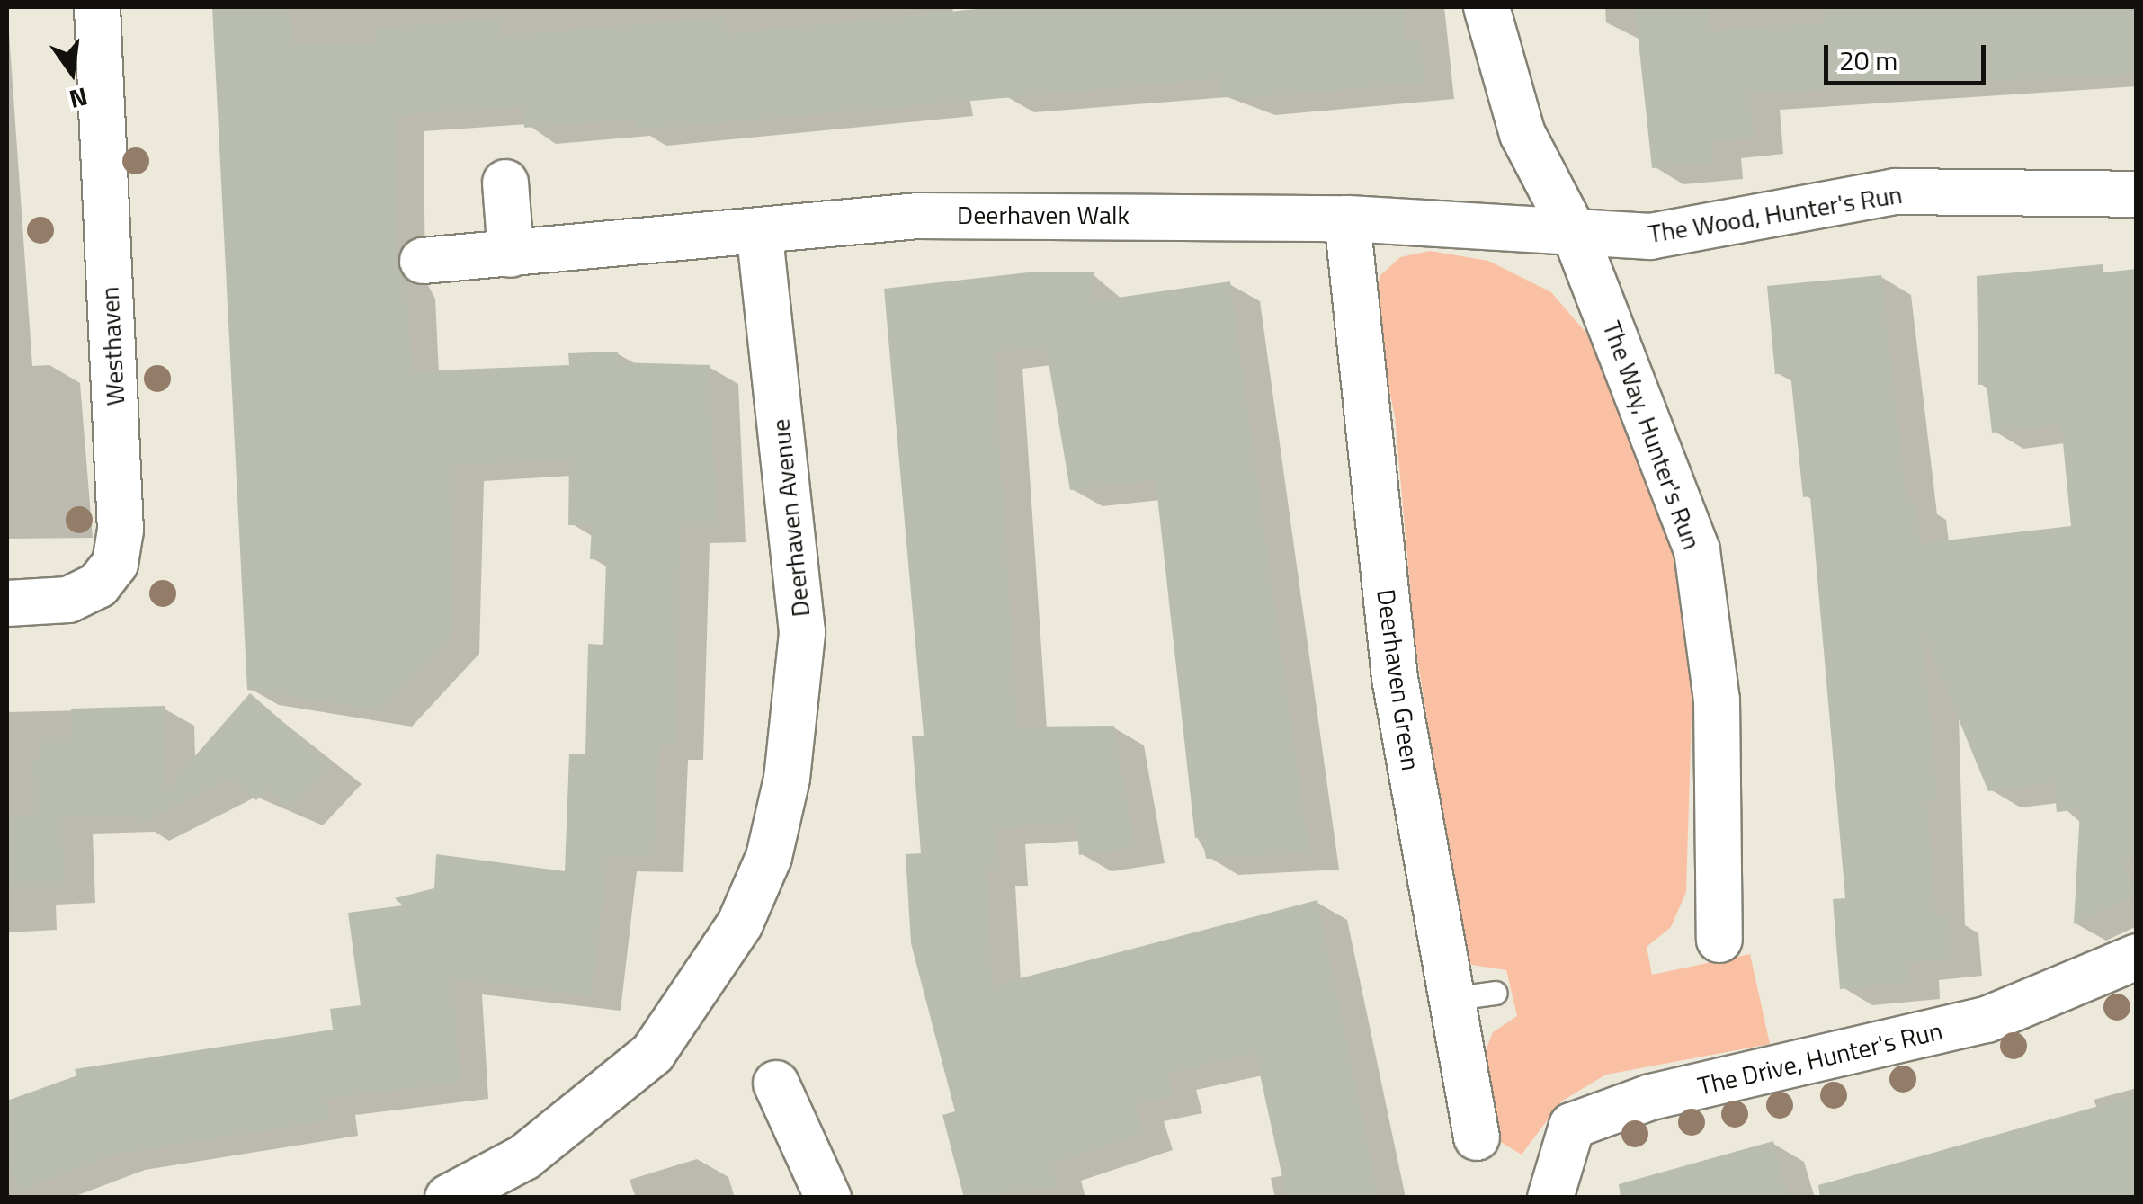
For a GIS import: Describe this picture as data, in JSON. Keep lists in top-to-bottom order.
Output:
{
  "streets": {
    "street": [
      "The Wood, Hunter's Run",
      "Deerhaven Walk",
      "Westhaven",
      "The Way, Hunter's Run",
      "Deerhaven Avenue",
      "Deerhaven Green",
      "The Drive, Hunter's Run"
    ]
  },
  "crossings": [
    ["The Wood, Hunter's Run", "Deerhaven Walk"],
    ["The Wood, Hunter's Run", "The Way, Hunter's Run"],
    ["Deerhaven Walk", "The Way, Hunter's Run"],
    ["Deerhaven Walk", "Deerhaven Avenue"],
    ["Deerhaven Walk", "Deerhaven Green"]
  ],
  "scale_bar": "20 m",
  "north": "bottom"
}
